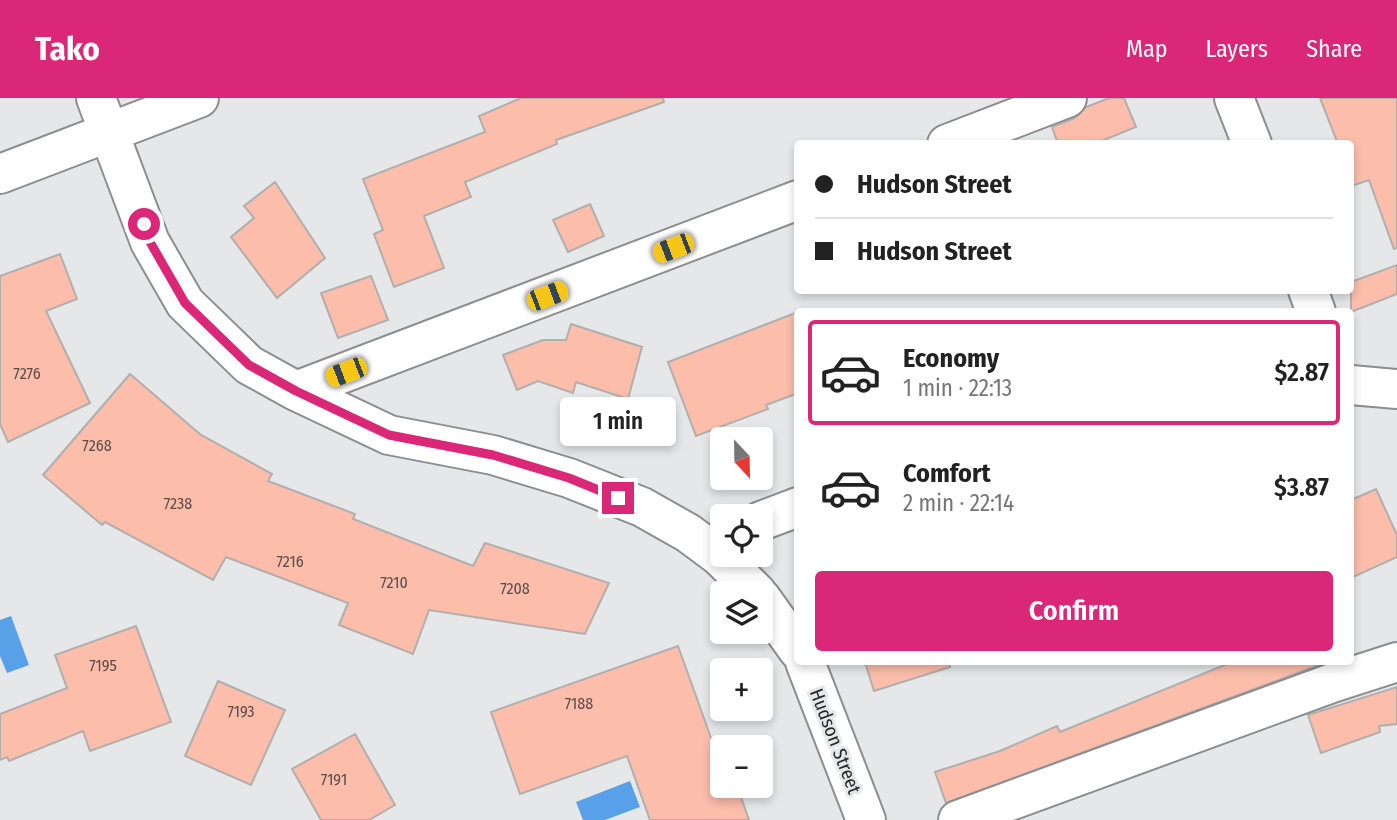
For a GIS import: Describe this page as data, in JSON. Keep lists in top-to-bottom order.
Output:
{
  "streets": {
    "street": ["Hudson Street"]
  },
  "house_numbers": [
    "7276",
    "7268",
    "7238",
    "7216",
    "7210",
    "7208",
    "7195",
    "7188",
    "7193",
    "7191"
  ],
  "north": "bottom",
  "page": {
    "header": "Tako",
    "nav": ["Map", "Layers", "Share"],
    "banner": ["Hudson Street", "Hudson Street"],
    "list": [
      {
        "name": "Economy",
        "note": "1 min · 22:13",
        "value": "$2.87"
      },
      {
        "name": "Comfort",
        "note": "2 min · 22:14",
        "value": "$3.87"
      }
    ],
    "bubble": "1 min",
    "map_buttons": ["+", "−"],
    "buttons": "Confirm"
  }
}
